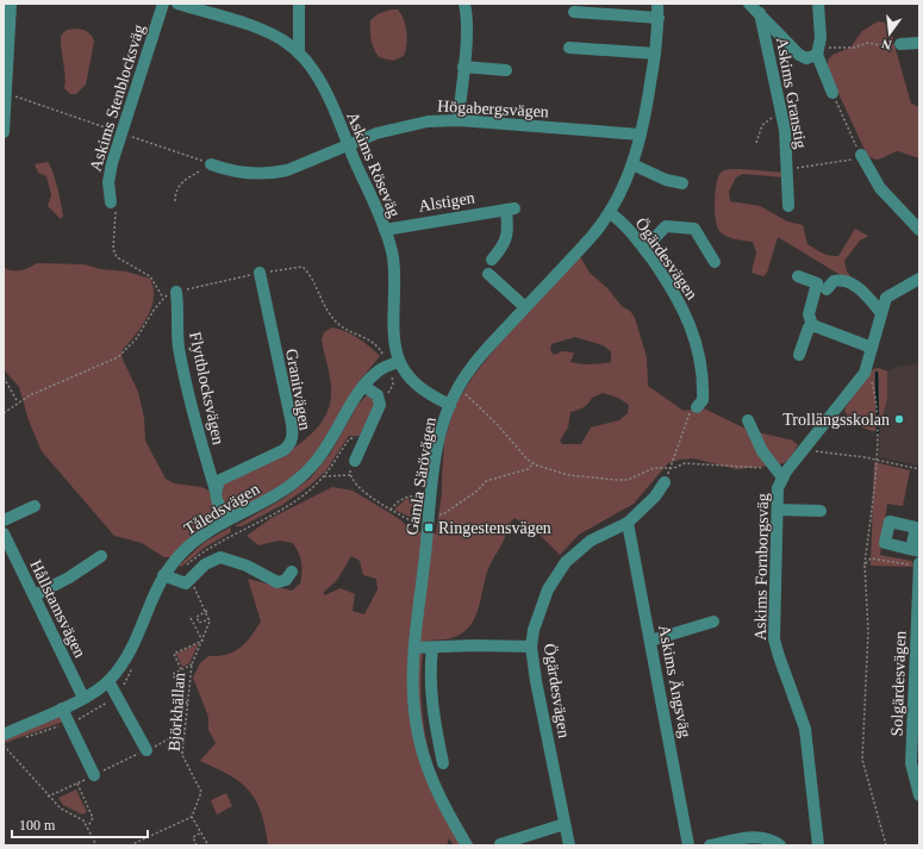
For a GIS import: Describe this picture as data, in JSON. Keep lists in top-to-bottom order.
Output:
{
  "streets": {
    "street": [
      "Askims Granstig",
      "Askims Stenblocksväg",
      "Högabergsvägen",
      "Askims Röseväg",
      "Alstigen",
      "Ögärdesvägen",
      "Flyttblocksvägen",
      "Granitvägen",
      "Gamla Särövägen",
      "Tåledsvägen",
      "Askims Fornborgsväg",
      "Hållstamsvägen",
      "Askims Ängsväg",
      "Solgärdesvägen"
    ],
    "path": ["Björkhällan"]
  },
  "crossings": [
    ["Högabergsvägen", "Askims Röseväg"],
    ["Högabergsvägen", "Gamla Särövägen"],
    ["Askims Röseväg", "Alstigen"],
    ["Askims Röseväg", "Gamla Särövägen"],
    ["Askims Röseväg", "Tåledsvägen"],
    ["Ögärdesvägen", "Gamla Särövägen"],
    ["Ögärdesvägen", "Askims Ängsväg"],
    ["Flyttblocksvägen", "Granitvägen"],
    ["Tåledsvägen", "Hållstamsvägen"]
  ],
  "places": {
    "other": ["Trollängsskolan"],
    "transit": ["Ringestensvägen"]
  },
  "scale_bar": "100 m",
  "north": "bottom"
}
